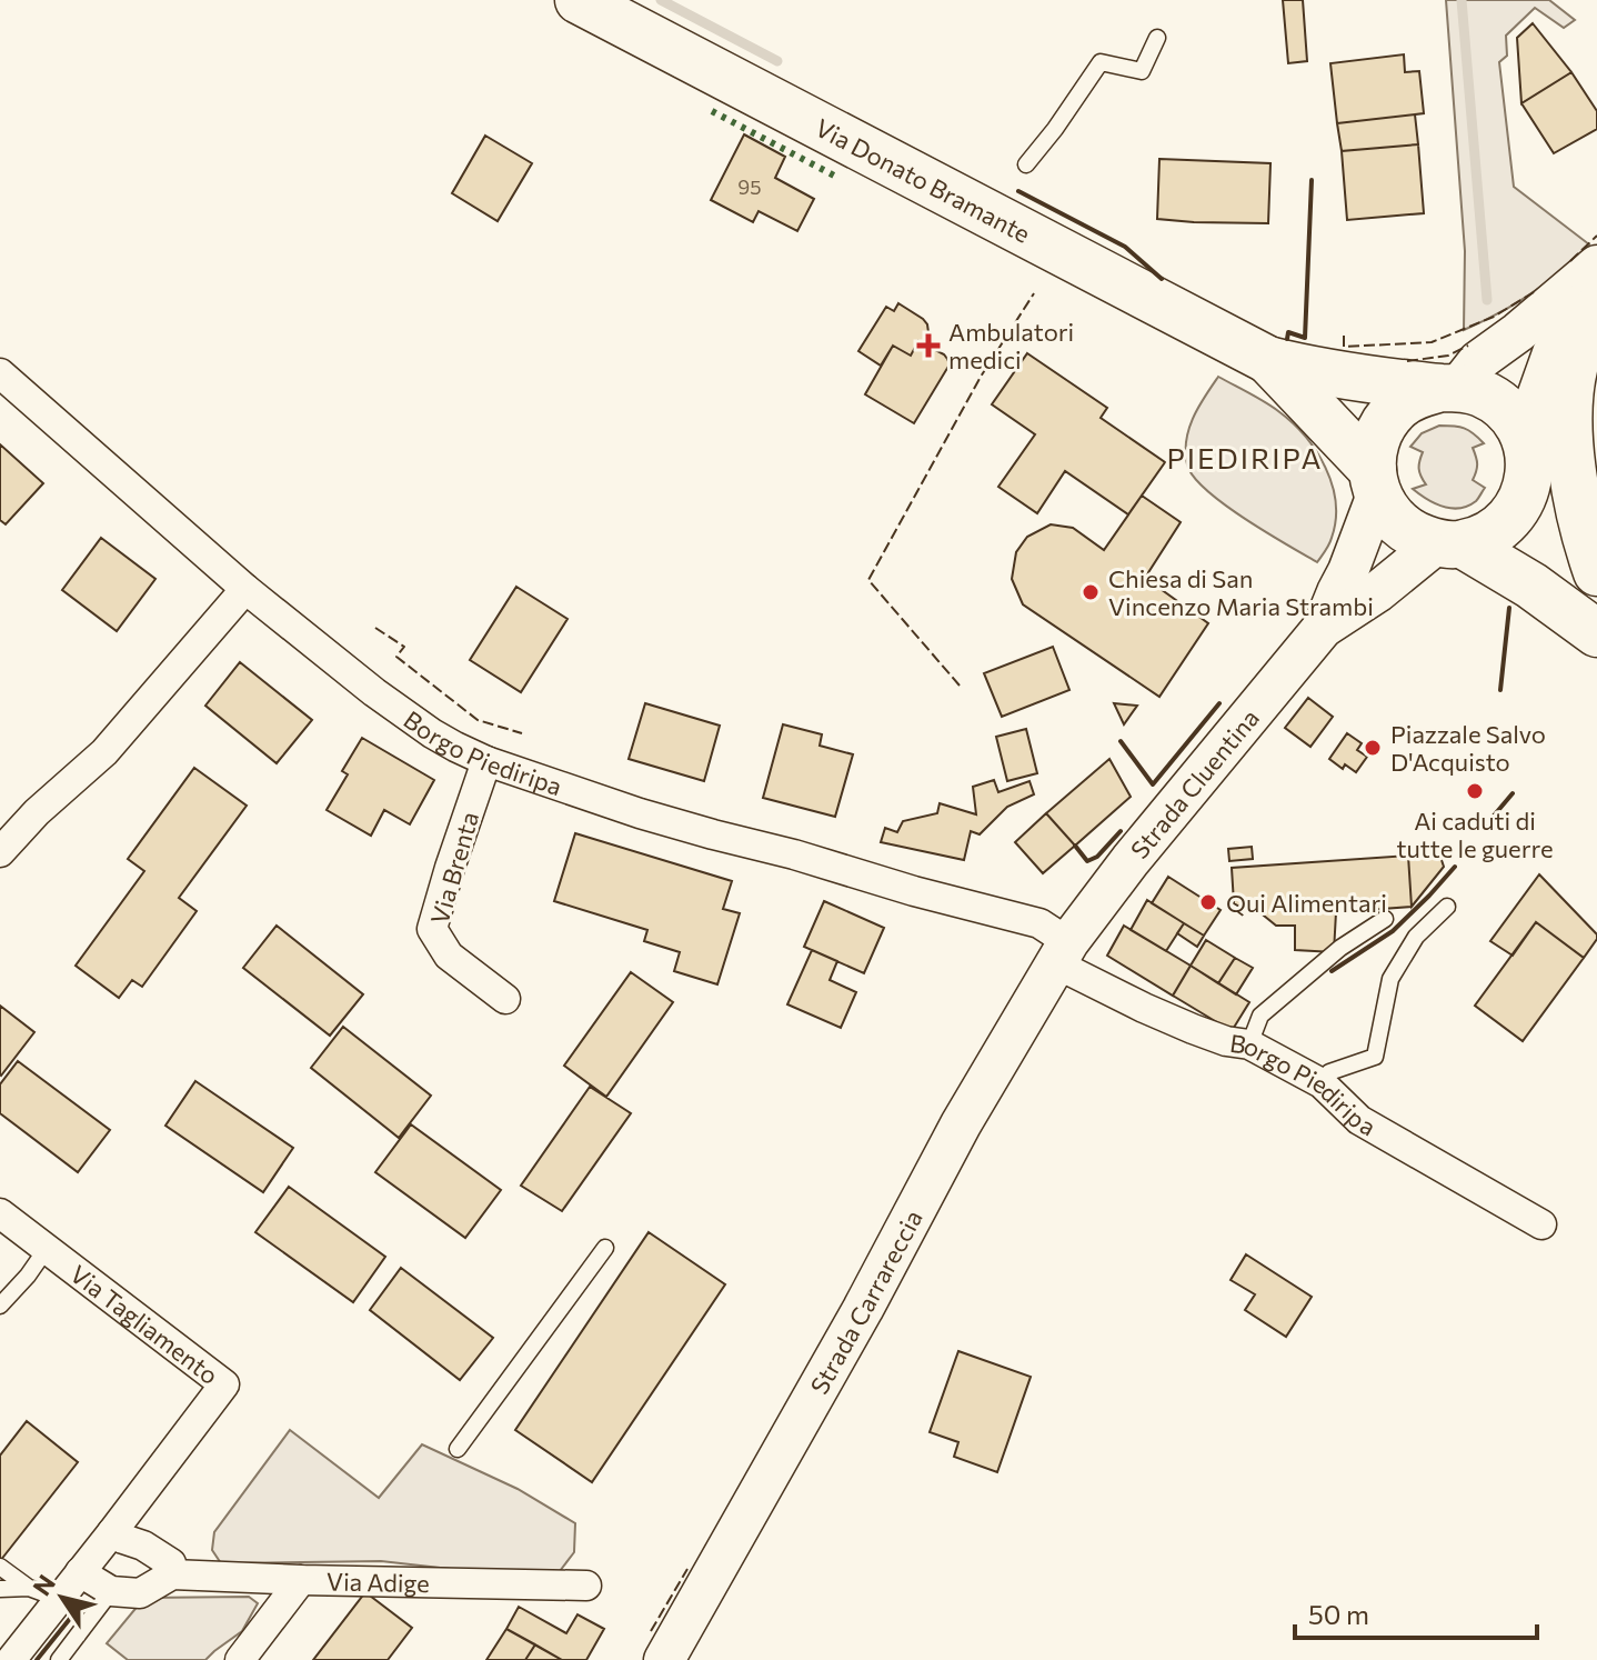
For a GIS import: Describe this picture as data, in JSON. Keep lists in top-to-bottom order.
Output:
{
  "streets": {
    "main road": ["Via Donato Bramante", "Strada Cluentina", "Strada Carrareccia"],
    "street": [
      "Borgo Piediripa",
      "Via Brenta",
      "Via Tagliamento",
      "Via Adige"
    ]
  },
  "crossings": [
    ["Via Donato Bramante", "Strada Cluentina"],
    ["Borgo Piediripa", "Strada Cluentina"],
    ["Borgo Piediripa", "Via Brenta"],
    ["Borgo Piediripa", "Strada Carrareccia"],
    ["Strada Cluentina", "Strada Carrareccia"]
  ],
  "districts": ["PIEDIRIPA"],
  "places": {
    "health": ["Ambulatori medici"],
    "other": [
      "Chiesa di San Vincenzo Maria Strambi",
      "Piazzale Salvo D'Acquisto",
      "Ai caduti di tutte le guerre",
      "Qui Alimentari"
    ]
  },
  "house_numbers": ["95"],
  "scale_bar": "50 m",
  "north": "top left"
}
